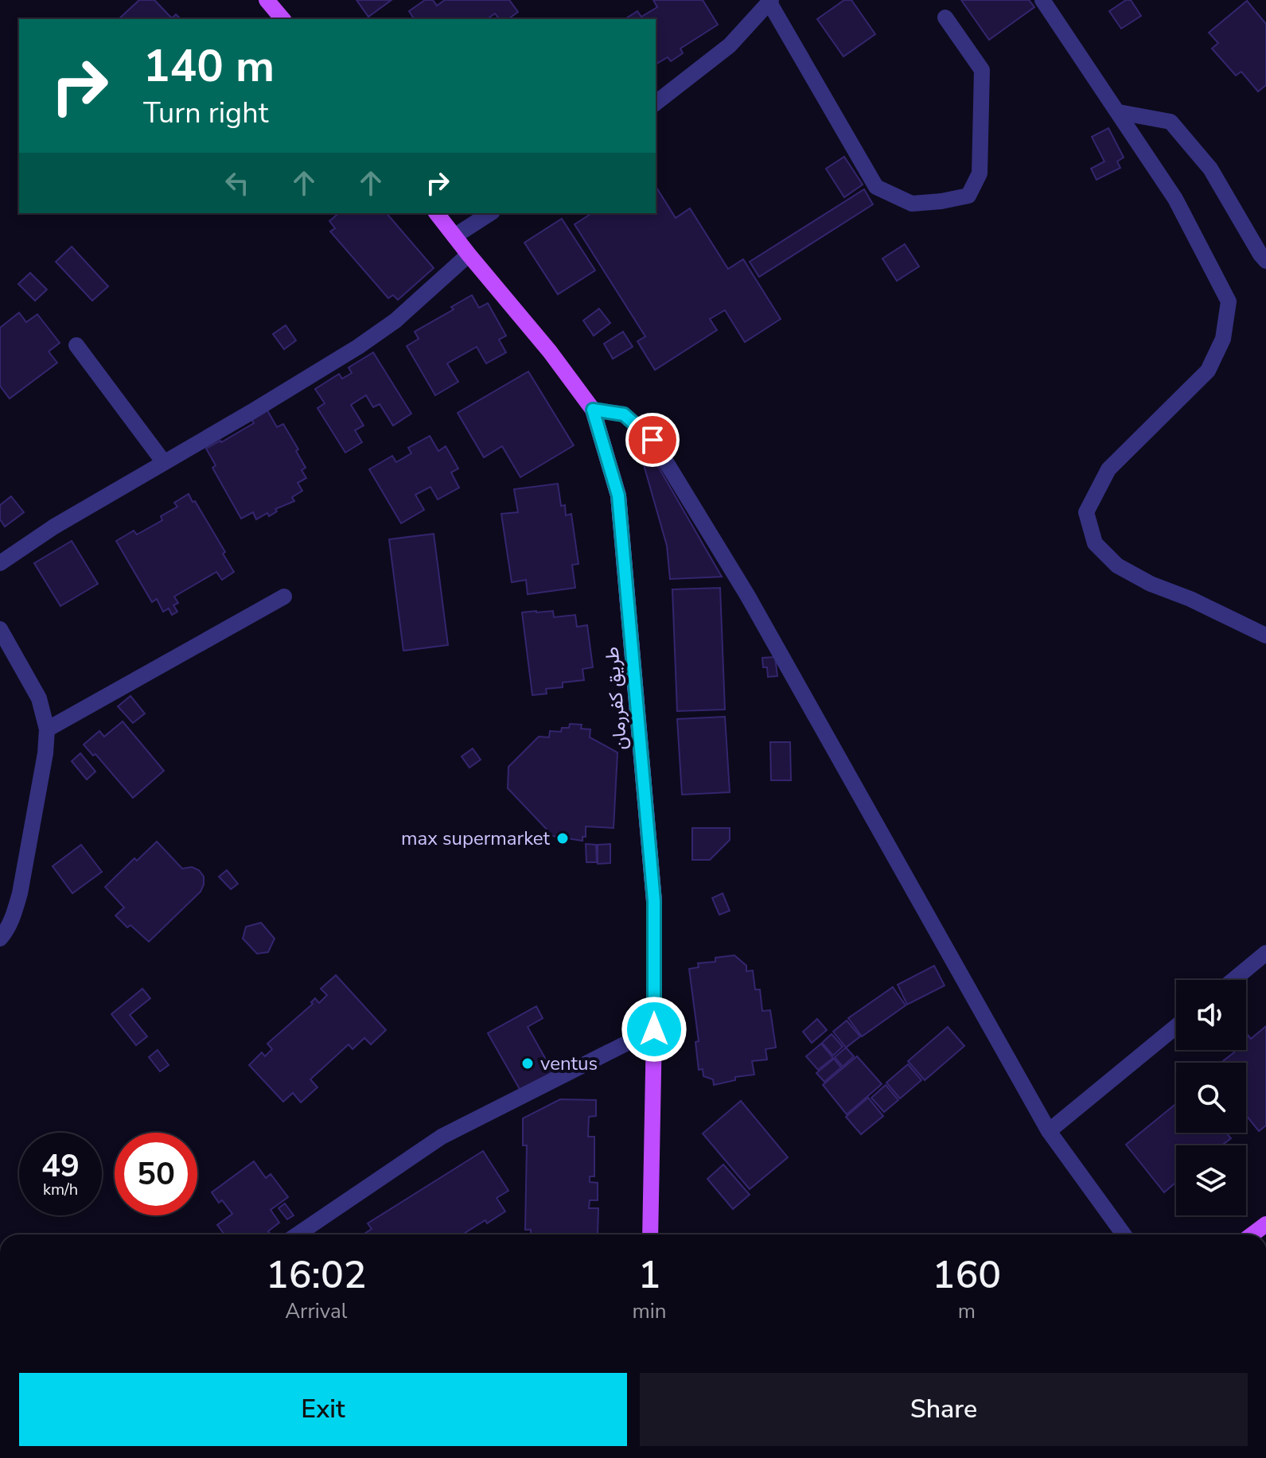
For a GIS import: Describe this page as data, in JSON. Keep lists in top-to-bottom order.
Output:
{
  "streets": {
    "main road": ["طريق كفررمان"]
  },
  "places": ["max supermarket", "ventus"],
  "page": {
    "turn": ["140 m", "Turn right"],
    "speed": "49 km/h",
    "limit": "50",
    "eta": [
      "16:02",
      "Arrival",
      "1",
      "min",
      "160",
      "m"
    ],
    "buttons": ["Exit", "Share"]
  }
}
